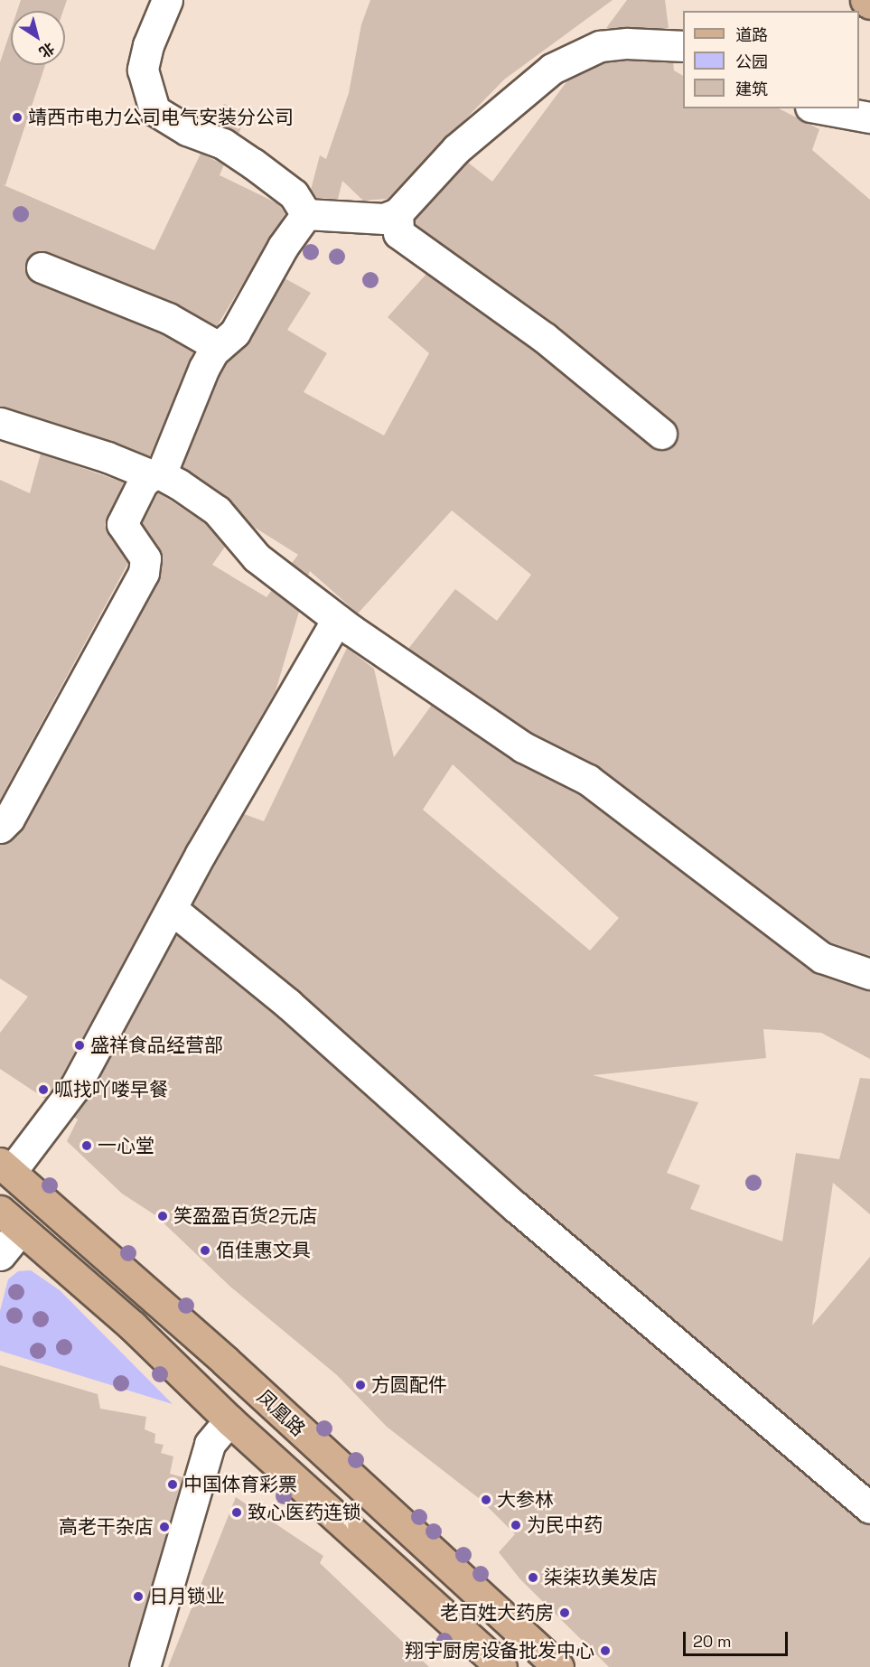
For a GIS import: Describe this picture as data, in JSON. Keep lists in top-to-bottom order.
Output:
{
  "streets": {
    "main road": ["凤凰路"]
  },
  "places": [
    "靖西市电力公司电气安装分公司",
    "盛祥食品经营部",
    "呱找吖喽早餐",
    "一心堂",
    "笑盈盈百货2元店",
    "佰佳惠文具",
    "方圆配件",
    "中国体育彩票",
    "大参林",
    "致心医药连锁",
    "为民中药",
    "高老干杂店",
    "柒柒玖美发店",
    "日月锁业",
    "老百姓大药房",
    "翔宇厨房设备批发中心"
  ],
  "legend": ["道路", "公园", "建筑"],
  "scale_bar": "20 m",
  "north": "bottom right"
}
